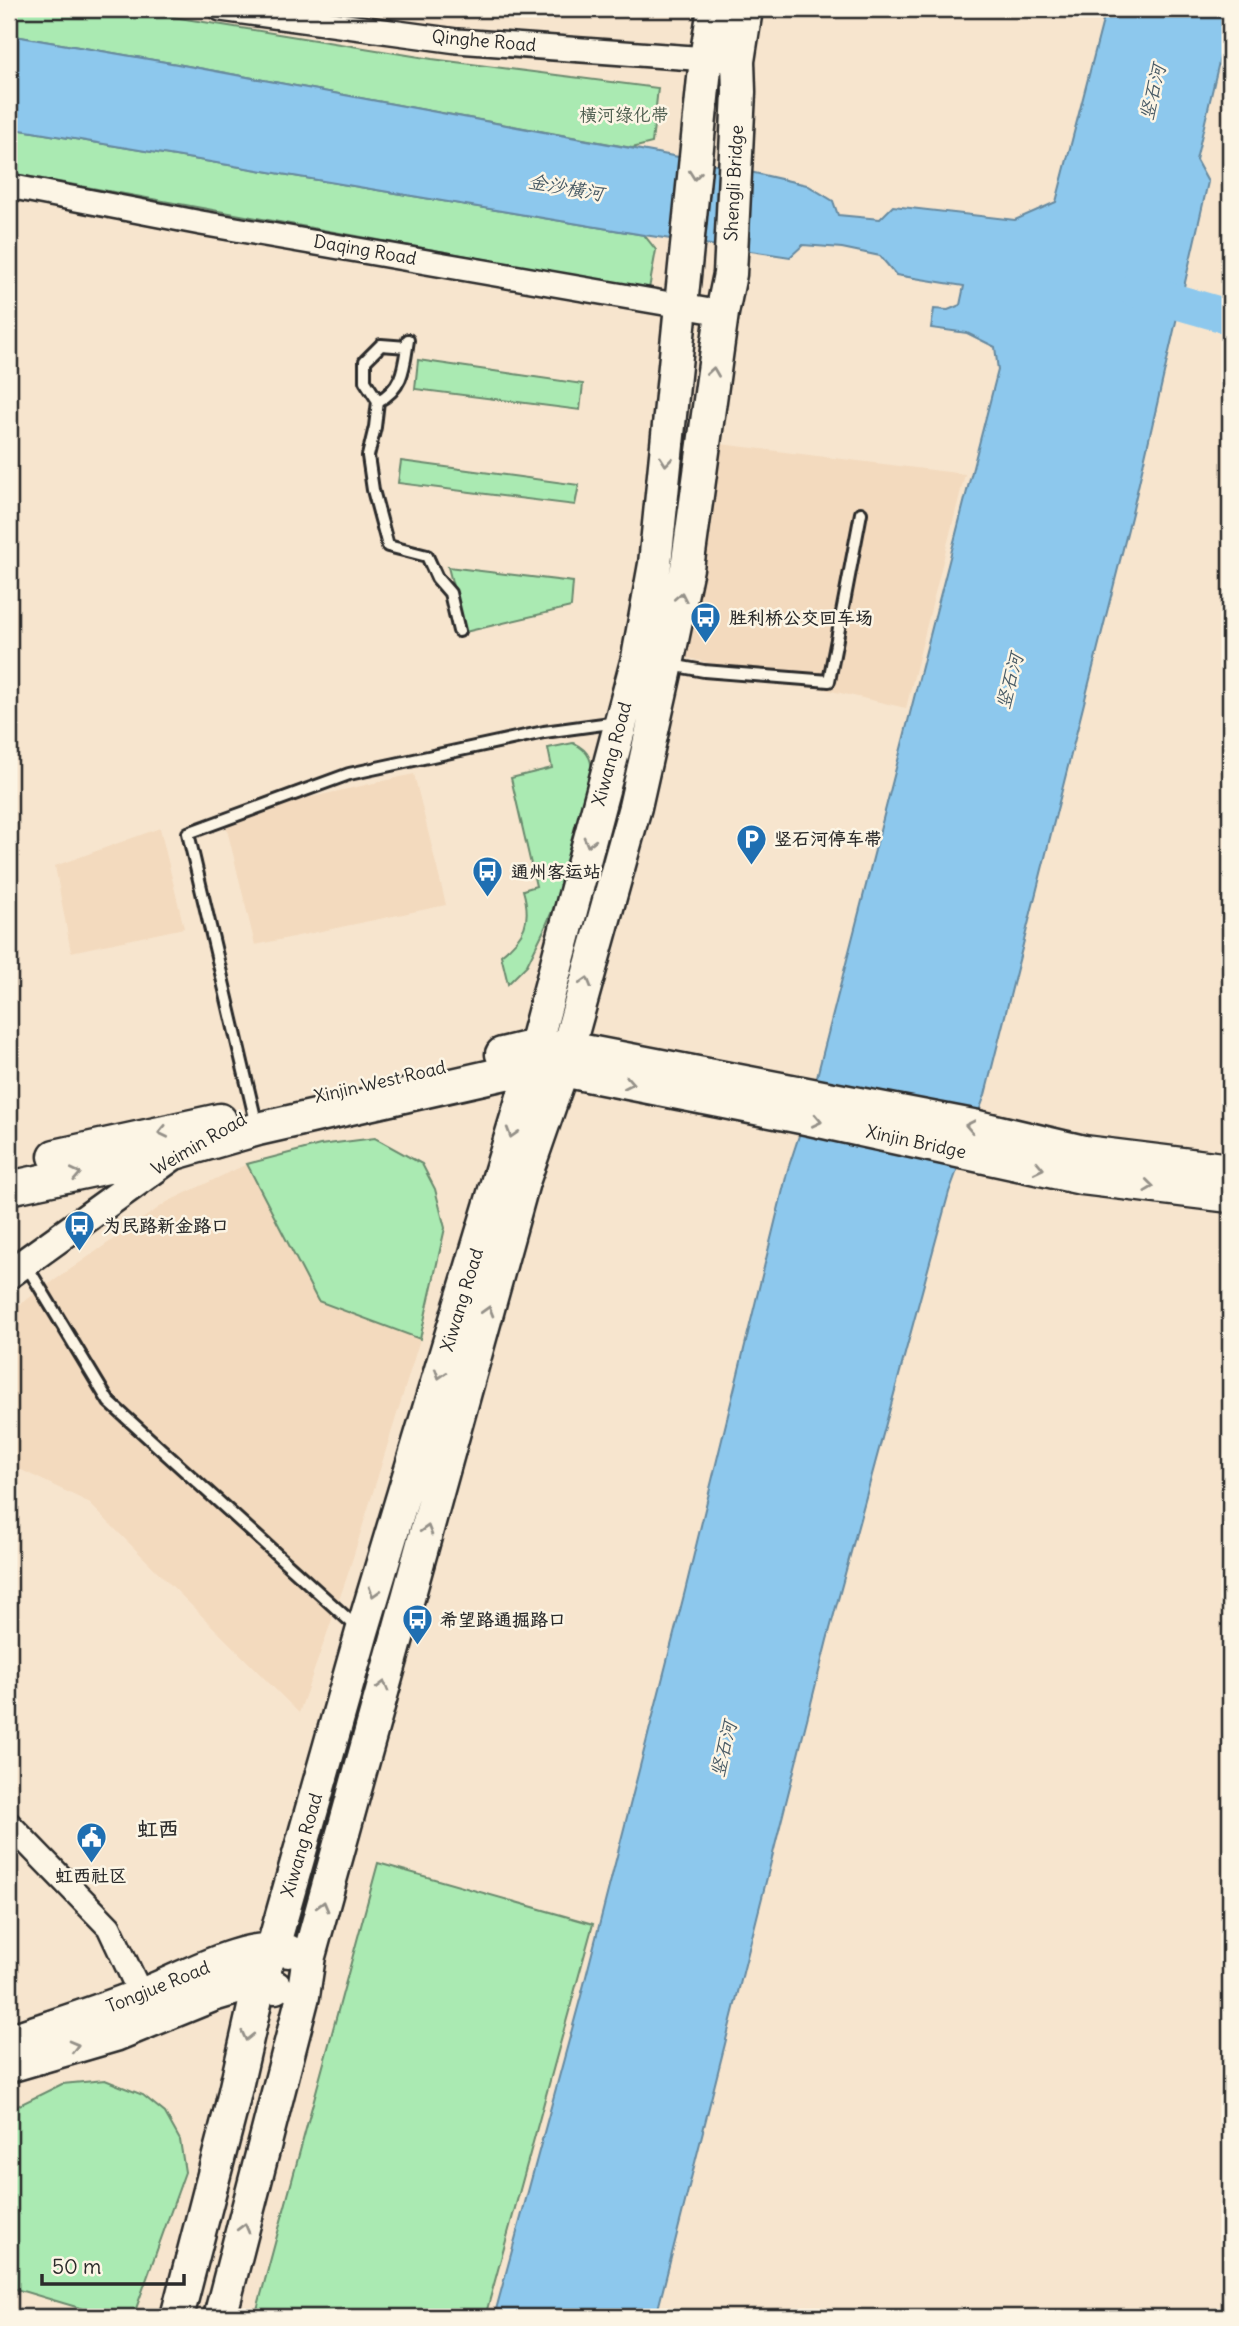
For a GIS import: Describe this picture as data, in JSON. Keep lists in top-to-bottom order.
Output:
{
  "streets": {
    "main road": [
      "Shengli Bridge",
      "Xiwang Road",
      "Xinjin West Road",
      "Xinjin Bridge",
      "Tongjue Road"
    ],
    "street": ["Qinghe Road", "Daqing Road", "Weimin Road"]
  },
  "crossings": [
    ["Qinghe Road", "Shengli Bridge"],
    ["Qinghe Road", "Xiwang Road"],
    ["Shengli Bridge", "Xiwang Road"],
    ["Daqing Road", "Xiwang Road"],
    ["Xiwang Road", "Xinjin West Road"],
    ["Xiwang Road", "Tongjue Road"],
    ["Xinjin West Road", "Xinjin Bridge"],
    ["Xinjin West Road", "Weimin Road"]
  ],
  "districts": ["虹西"],
  "water": ["竖石河", "金沙横河"],
  "parks": ["横河绿化带"],
  "places": {
    "bus stop": [
      "胜利桥公交回车场",
      "通州客运站",
      "为民路新金路口",
      "希望路通掘路口"
    ],
    "parking": ["竖石河停车带"],
    "public building": ["虹西社区"]
  },
  "scale_bar": "50 m"
}
